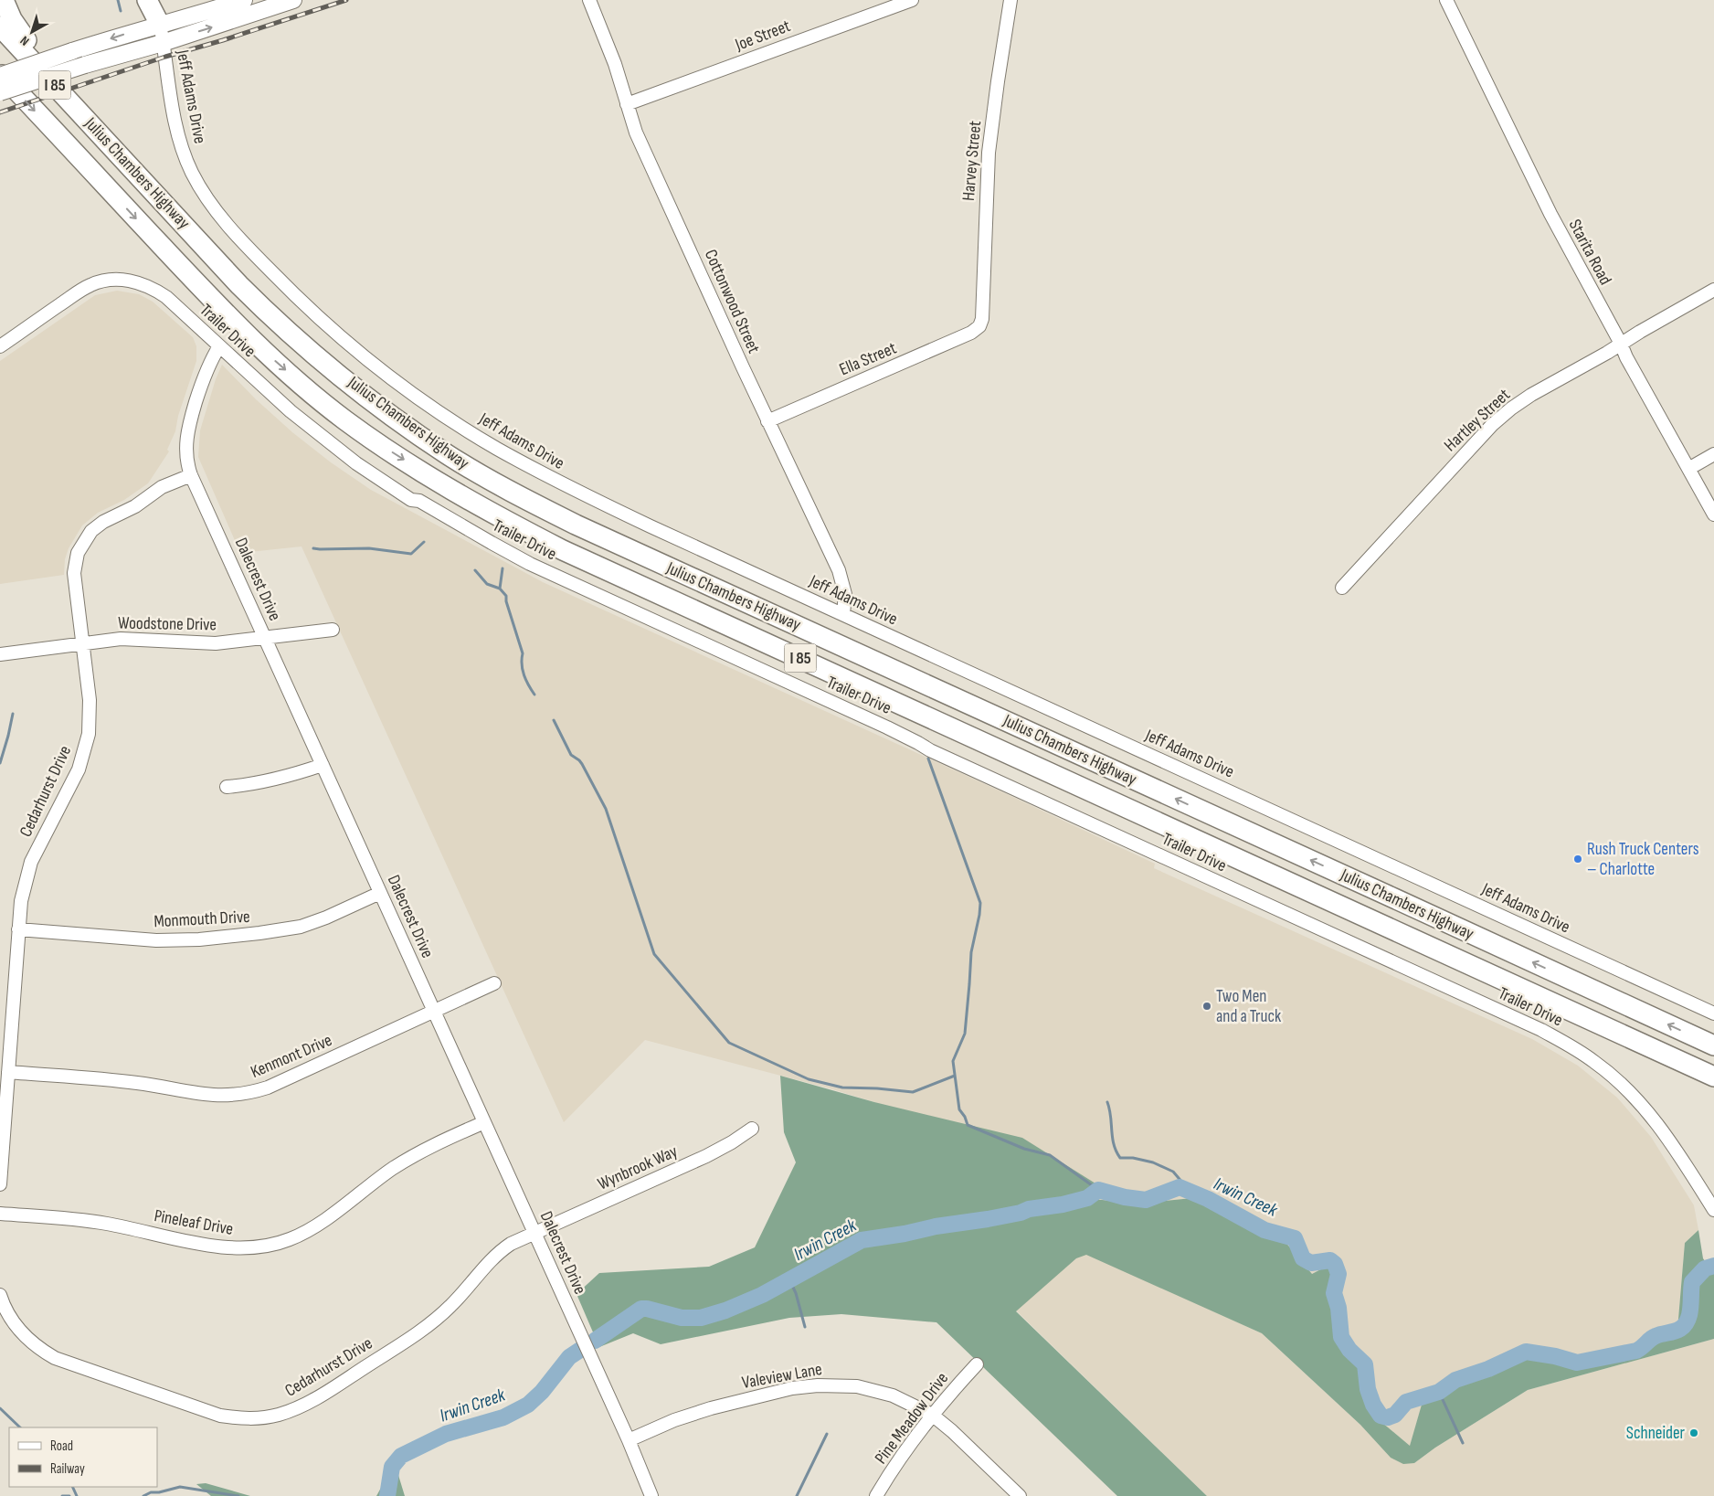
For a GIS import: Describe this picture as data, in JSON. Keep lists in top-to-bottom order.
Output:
{
  "streets": {
    "highway": ["I 85", "Julius Chambers Highway"],
    "street": [
      "Joe Street",
      "Jeff Adams Drive",
      "Harvey Street",
      "Starita Road",
      "Cottonwood Street",
      "Trailer Drive",
      "Ella Street",
      "Hartley Street",
      "Dalecrest Drive",
      "Woodstone Drive",
      "Cedarhurst Drive",
      "Monmouth Drive",
      "Kenmont Drive",
      "Wynbrook Way",
      "Pineleaf Drive",
      "Valeview Lane",
      "Pine Meadow Drive"
    ]
  },
  "crossings": [
    ["Joe Street", "Cottonwood Street"],
    ["Jeff Adams Drive", "Cottonwood Street"],
    ["Harvey Street", "Ella Street"],
    ["Starita Road", "Hartley Street"],
    ["Cottonwood Street", "Ella Street"],
    ["Trailer Drive", "Dalecrest Drive"],
    ["Dalecrest Drive", "Woodstone Drive"],
    ["Dalecrest Drive", "Cedarhurst Drive"],
    ["Dalecrest Drive", "Monmouth Drive"],
    ["Dalecrest Drive", "Kenmont Drive"],
    ["Dalecrest Drive", "Wynbrook Way"],
    ["Dalecrest Drive", "Pineleaf Drive"],
    ["Dalecrest Drive", "Valeview Lane"],
    ["Woodstone Drive", "Cedarhurst Drive"],
    ["Cedarhurst Drive", "Monmouth Drive"],
    ["Cedarhurst Drive", "Kenmont Drive"],
    ["Cedarhurst Drive", "Wynbrook Way"],
    ["Valeview Lane", "Pine Meadow Drive"]
  ],
  "water": ["Irwin Creek"],
  "places": ["Rush Truck Centers – Charlotte", "Two Men and a Truck", "Schneider"],
  "legend": ["Road", "Railway"],
  "north": "bottom left"
}
